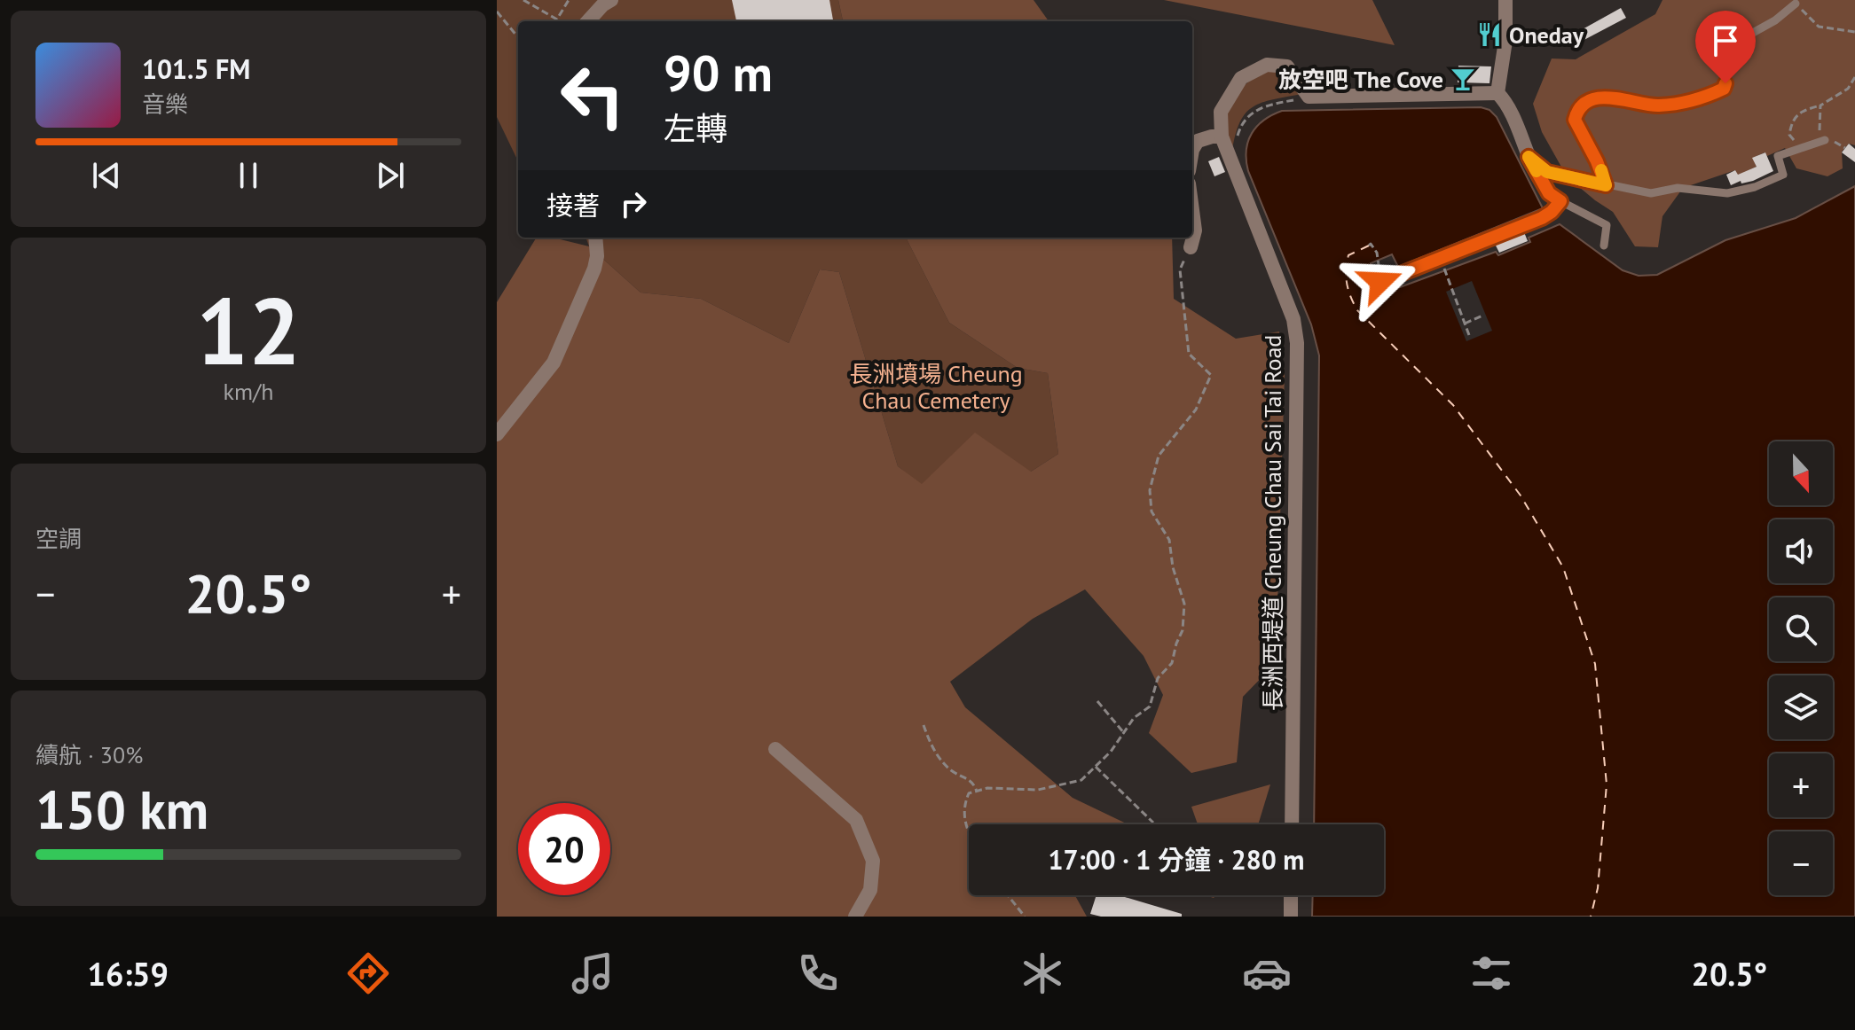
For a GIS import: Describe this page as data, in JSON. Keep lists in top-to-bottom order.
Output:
{
  "streets": {
    "street": ["長洲西堤道 Cheung Chau Sai Tai Road"]
  },
  "parks": ["長洲墳場 Cheung Chau Cemetery"],
  "places": {
    "restaurant": ["Oneday"],
    "bar": ["放空吧 The Cove"]
  },
  "north": "bottom",
  "page": {
    "turn": ["90 m", "左轉"],
    "song": ["101.5 FM", "音樂"],
    "then": "接著",
    "tile": [
      ["12", "km/h"],
      "空調",
      ["續航 · 30%", "150 km"]
    ],
    "map_buttons": ["+", "−"],
    "heat": ["−", "20.5°", "+"],
    "limit": "20",
    "trip": "17:00 · 1 分鐘 · 280 m",
    "tabs": ["16:59", "20.5°"]
  }
}
